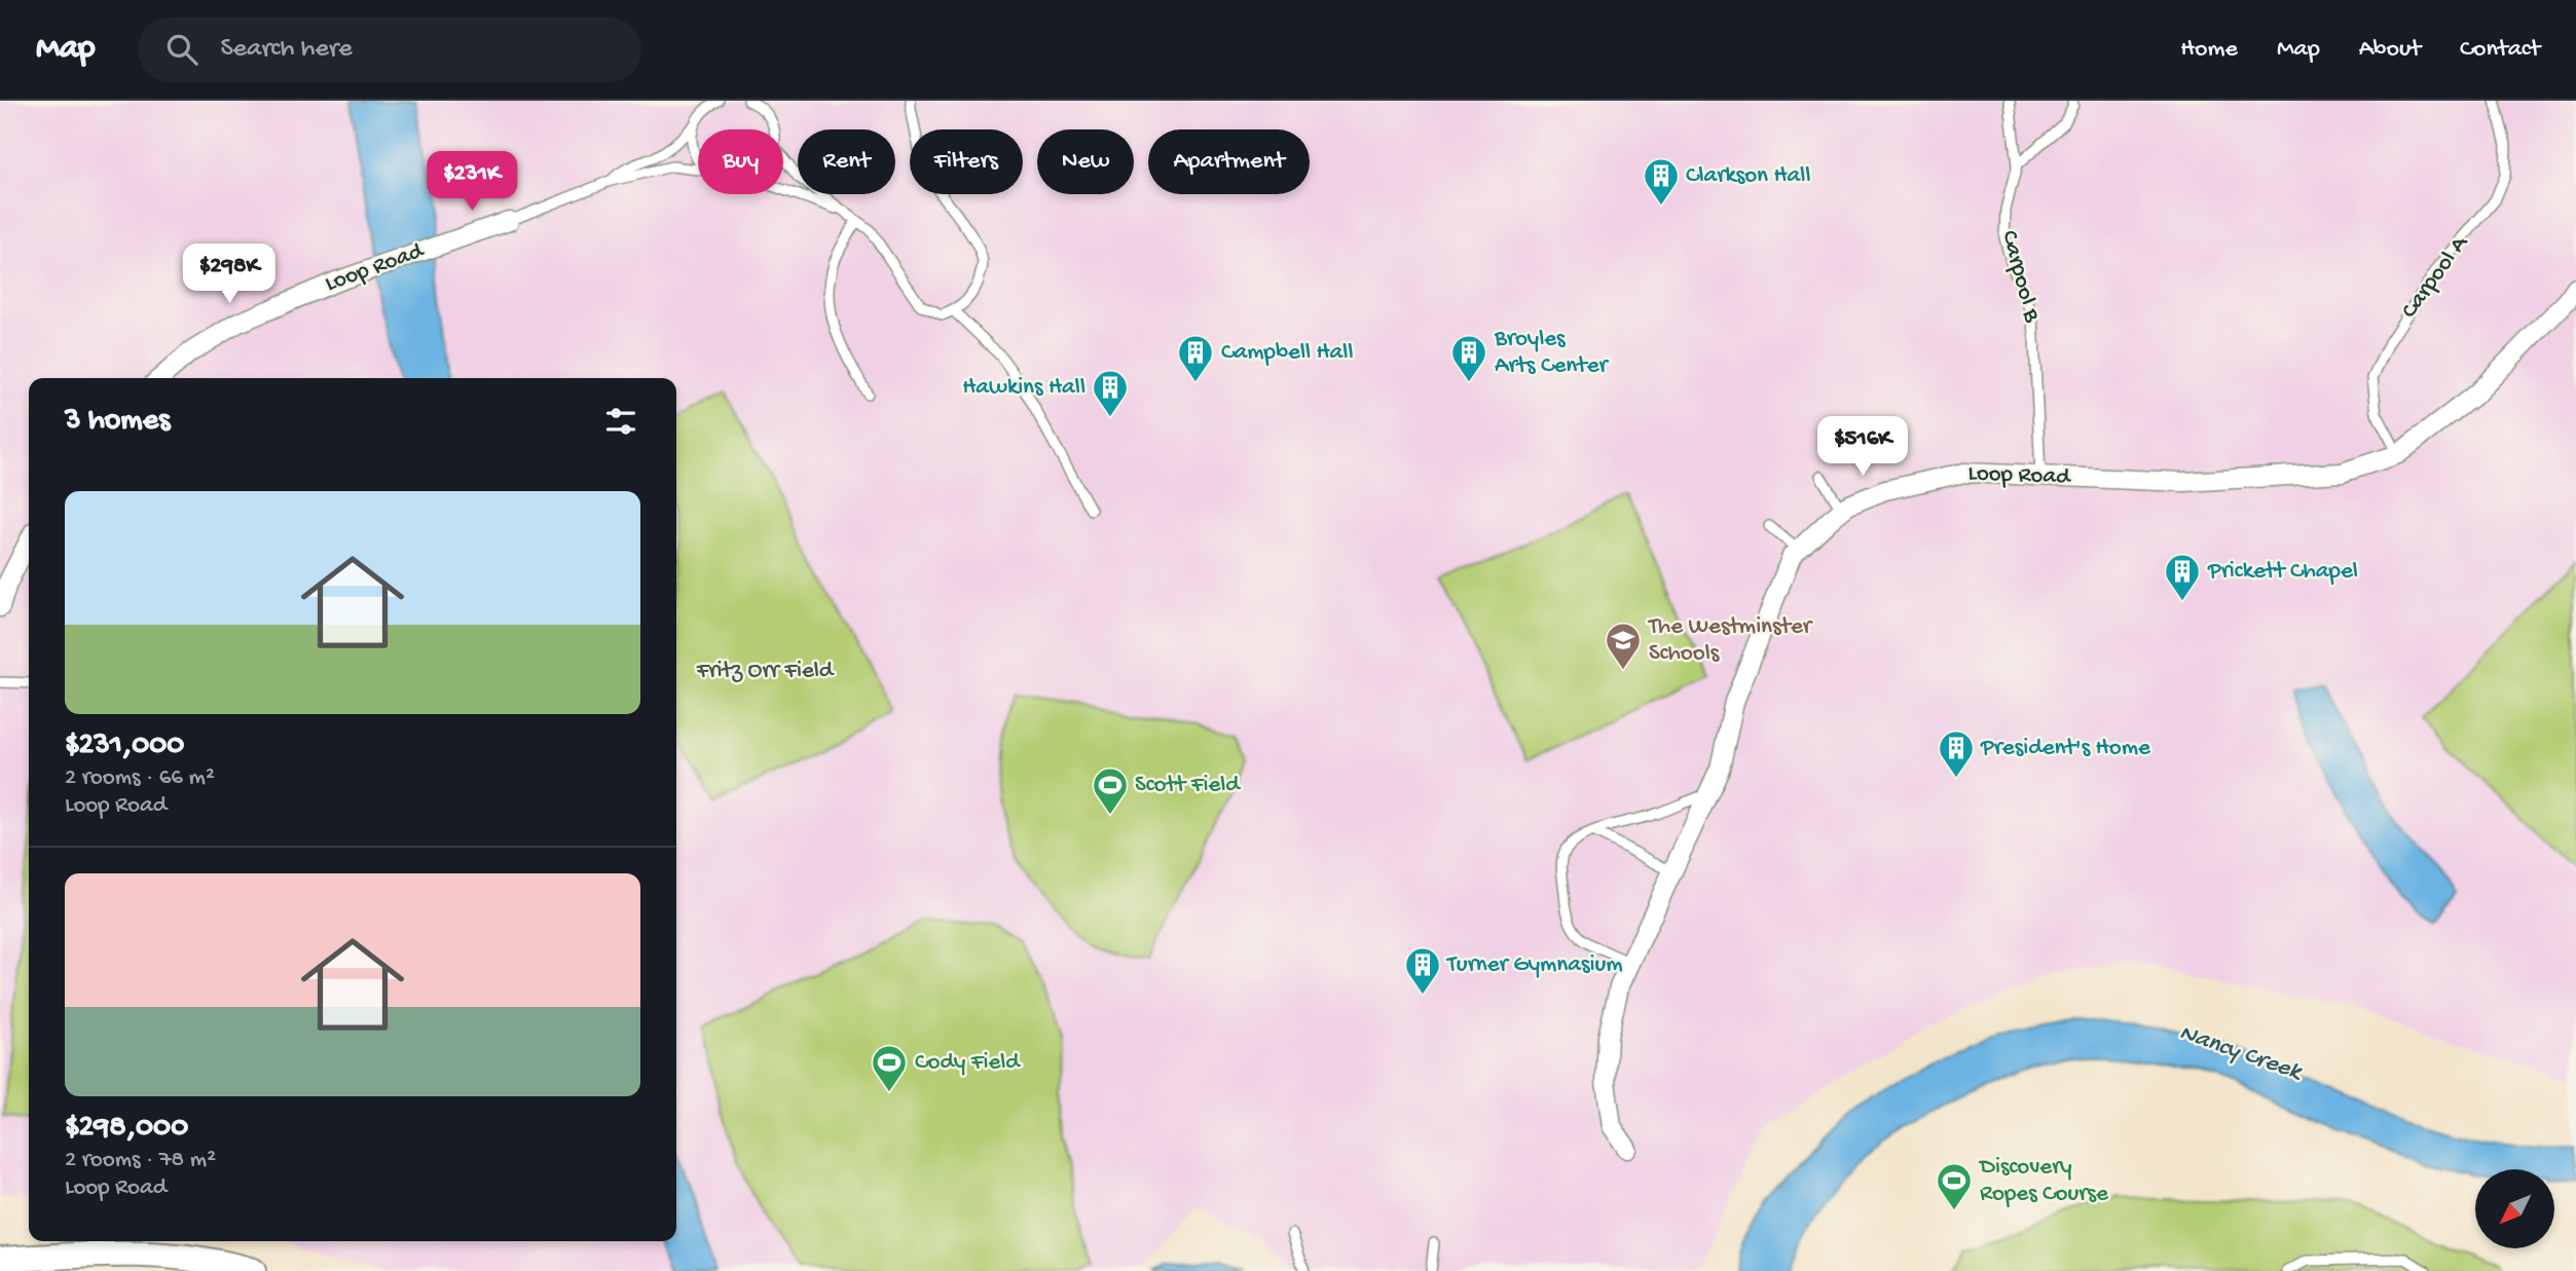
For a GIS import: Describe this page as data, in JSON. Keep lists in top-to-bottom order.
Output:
{
  "streets": {
    "street": ["Loop Road"],
    "lane": ["Carpool B", "Carpool A"]
  },
  "crossings": [
    ["Loop Road", "Carpool B"],
    ["Loop Road", "Carpool A"]
  ],
  "water": ["Nancy Creek"],
  "parks": ["Fritz Orr Field"],
  "places": {
    "building": [
      "Clarkson Hall",
      "Campbell Hall",
      "Broyles Arts Center",
      "Hawkins Hall",
      "Prickett Chapel",
      "President's Home",
      "Turner Gymnasium"
    ],
    "school or university": ["The Westminster Schools"],
    "sports": ["Scott Field", "Cody Field", "Discovery Ropes Course"]
  },
  "north": "bottom left",
  "page": {
    "header": "Map",
    "search": "Search here",
    "nav": [
      "Home",
      "Map",
      "About",
      "Contact"
    ],
    "chip": [
      "Buy",
      "Rent",
      "Filters",
      "New",
      "Apartment"
    ],
    "price": ["$231K", "$298K", "$516K"],
    "heading": "3 homes",
    "list": [
      {
        "name": "$231,000",
        "note": "2 rooms · 66 m² · Loop Road"
      },
      {
        "name": "$298,000",
        "note": "2 rooms · 78 m² · Loop Road"
      }
    ]
  }
}
